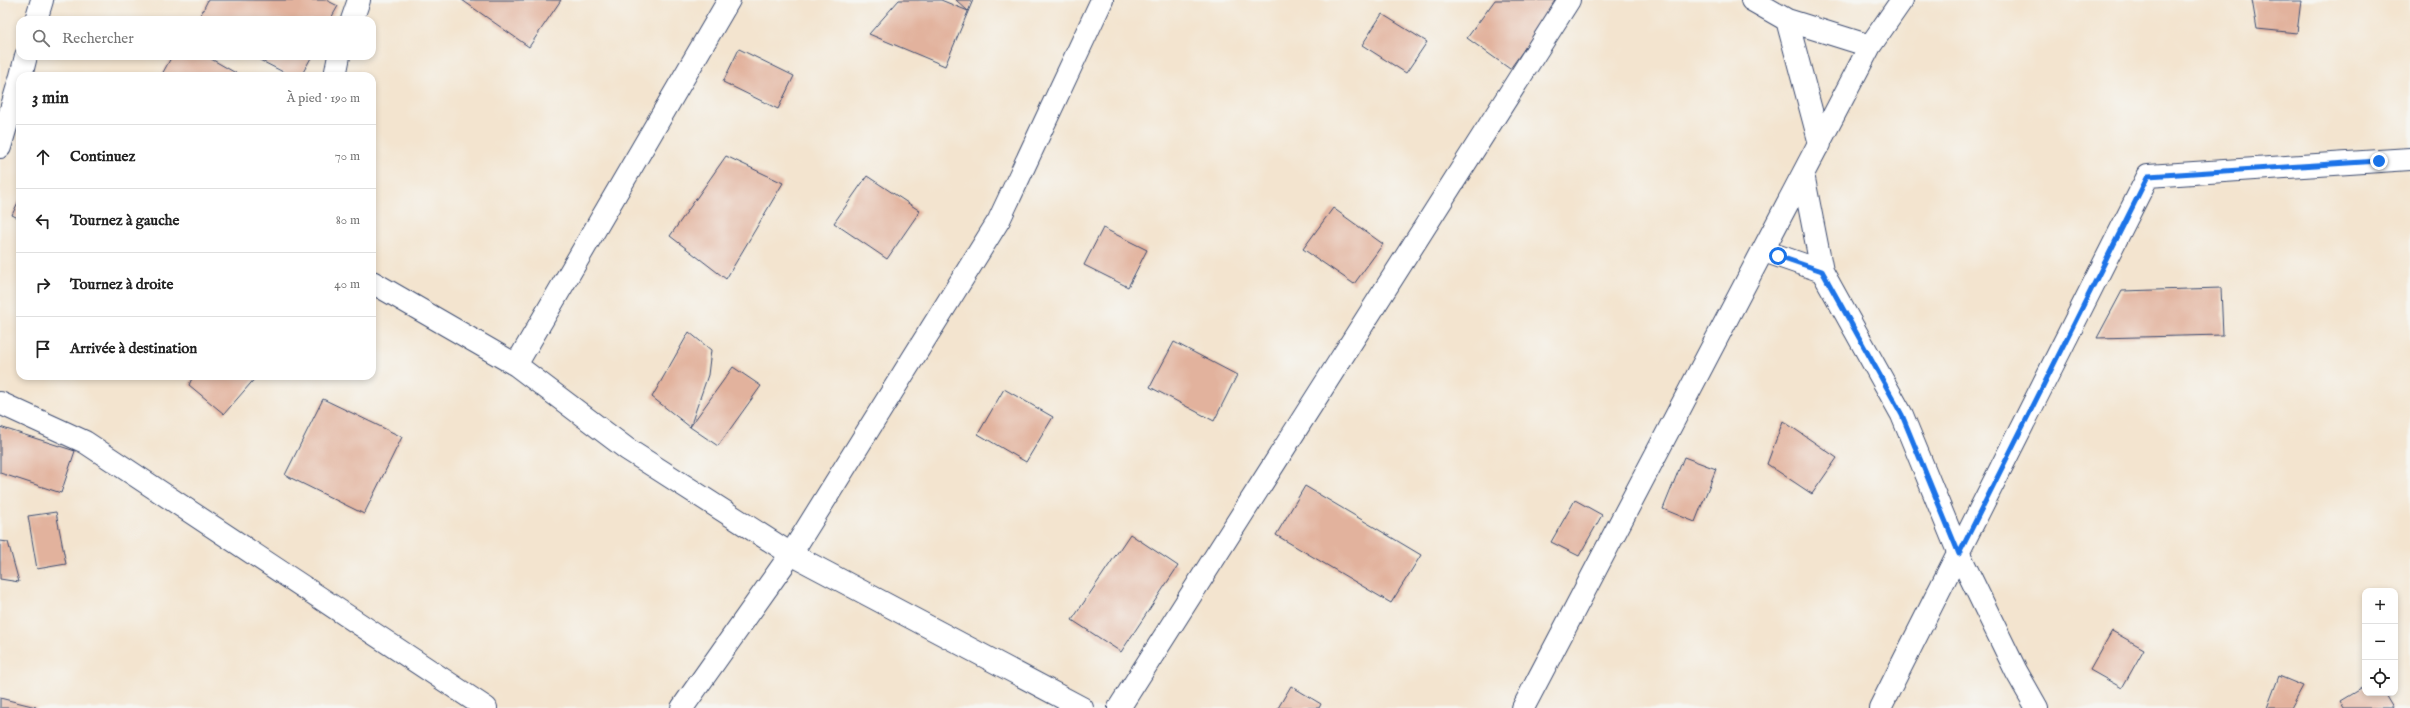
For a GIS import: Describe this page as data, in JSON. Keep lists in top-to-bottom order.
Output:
{
  "page": {
    "search": "Rechercher",
    "heading": ["3 min", "À pied · 190 m"],
    "list": [
      ["Continuez", "70 m"],
      ["Tournez à gauche", "80 m"],
      ["Tournez à droite", "40 m"],
      "Arrivée à destination"
    ],
    "map_buttons": ["+", "−"]
  }
}
